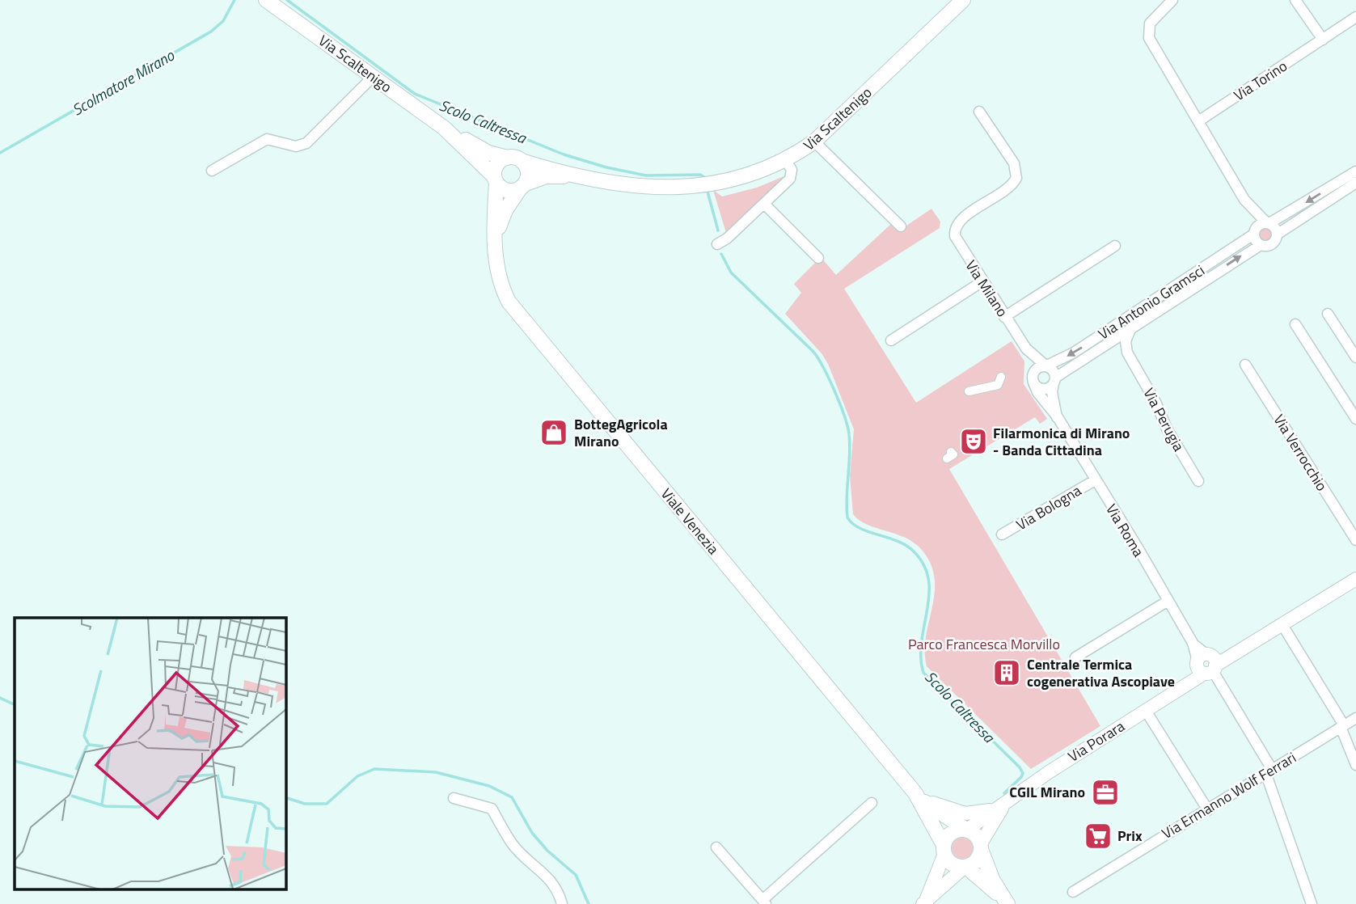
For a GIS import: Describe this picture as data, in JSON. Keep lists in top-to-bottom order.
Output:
{
  "streets": {
    "main road": ["Via Scaltenigo", "Viale Venezia"],
    "street": [
      "Via Torino",
      "Via Milano",
      "Via Antonio Gramsci",
      "Via Perugia",
      "Via Verrocchio",
      "Via Bologna",
      "Via Roma",
      "Via Porara",
      "Via Ermanno Wolf Ferrari"
    ]
  },
  "crossings": [
    ["Via Scaltenigo", "Viale Venezia"],
    ["Via Milano", "Via Antonio Gramsci"],
    ["Via Milano", "Via Roma"],
    ["Via Antonio Gramsci", "Via Perugia"],
    ["Via Antonio Gramsci", "Via Roma"],
    ["Via Bologna", "Via Roma"],
    ["Viale Venezia", "Via Porara"],
    ["Via Roma", "Via Porara"],
    ["Via Roma", "Via Ermanno Wolf Ferrari"]
  ],
  "water": ["Scolmatore Mirano", "Scolo Caltressa"],
  "parks": ["Parco Francesca Morvillo"],
  "places": {
    "shop": ["BottegAgricola Mirano"],
    "theatre": ["Filarmonica di Mirano - Banda Cittadina"],
    "building": ["Centrale Termica cogenerativa Ascopiave"],
    "office": ["CGIL Mirano"],
    "supermarket": ["Prix"]
  }
}
